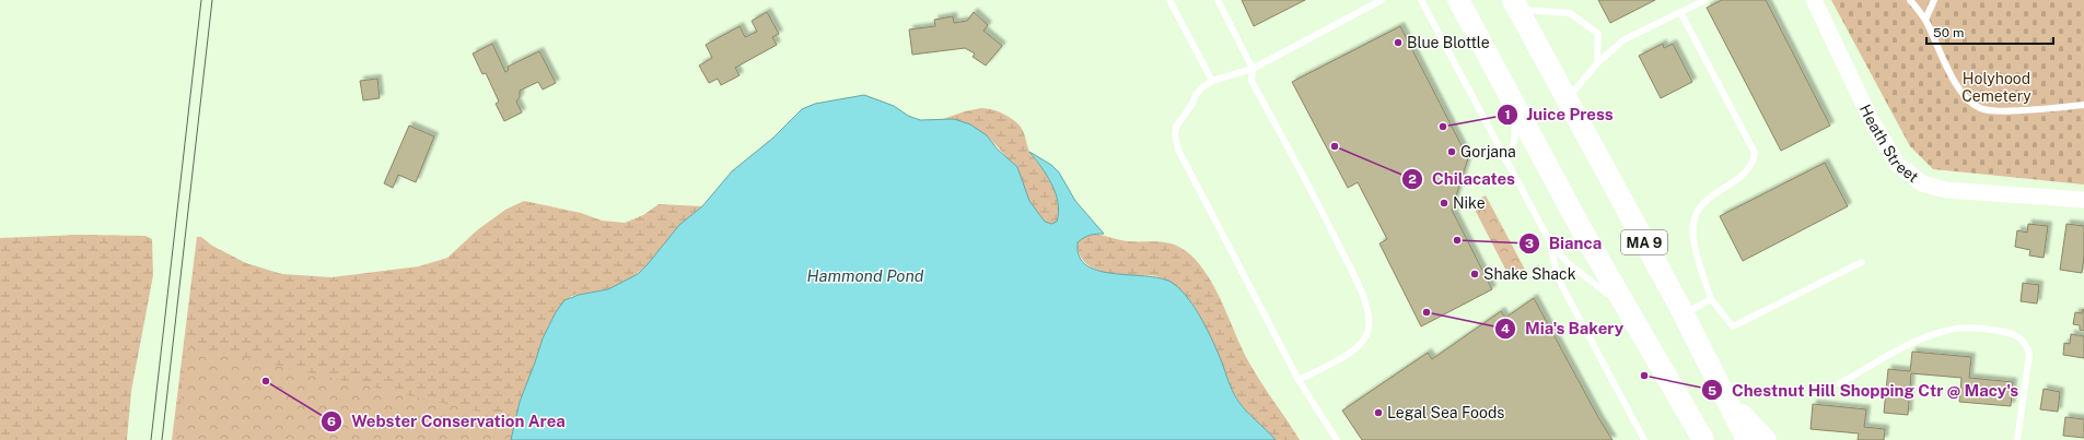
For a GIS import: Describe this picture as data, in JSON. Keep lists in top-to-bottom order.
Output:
{
  "streets": {
    "highway": ["MA 9"],
    "street": ["Heath Street"]
  },
  "water": ["Hammond Pond"],
  "parks": ["Holyhood Cemetery"],
  "places": [
    "Blue Blottle",
    "Juice Press",
    "Chilacates",
    "Gorjana",
    "Nike",
    "Bianca",
    "Shake Shack",
    "Mia's Bakery",
    "Chestnut Hill Shopping Ctr @ Macy's",
    "Webster Conservation Area",
    "Legal Sea Foods"
  ],
  "scale_bar": "50 m"
}
